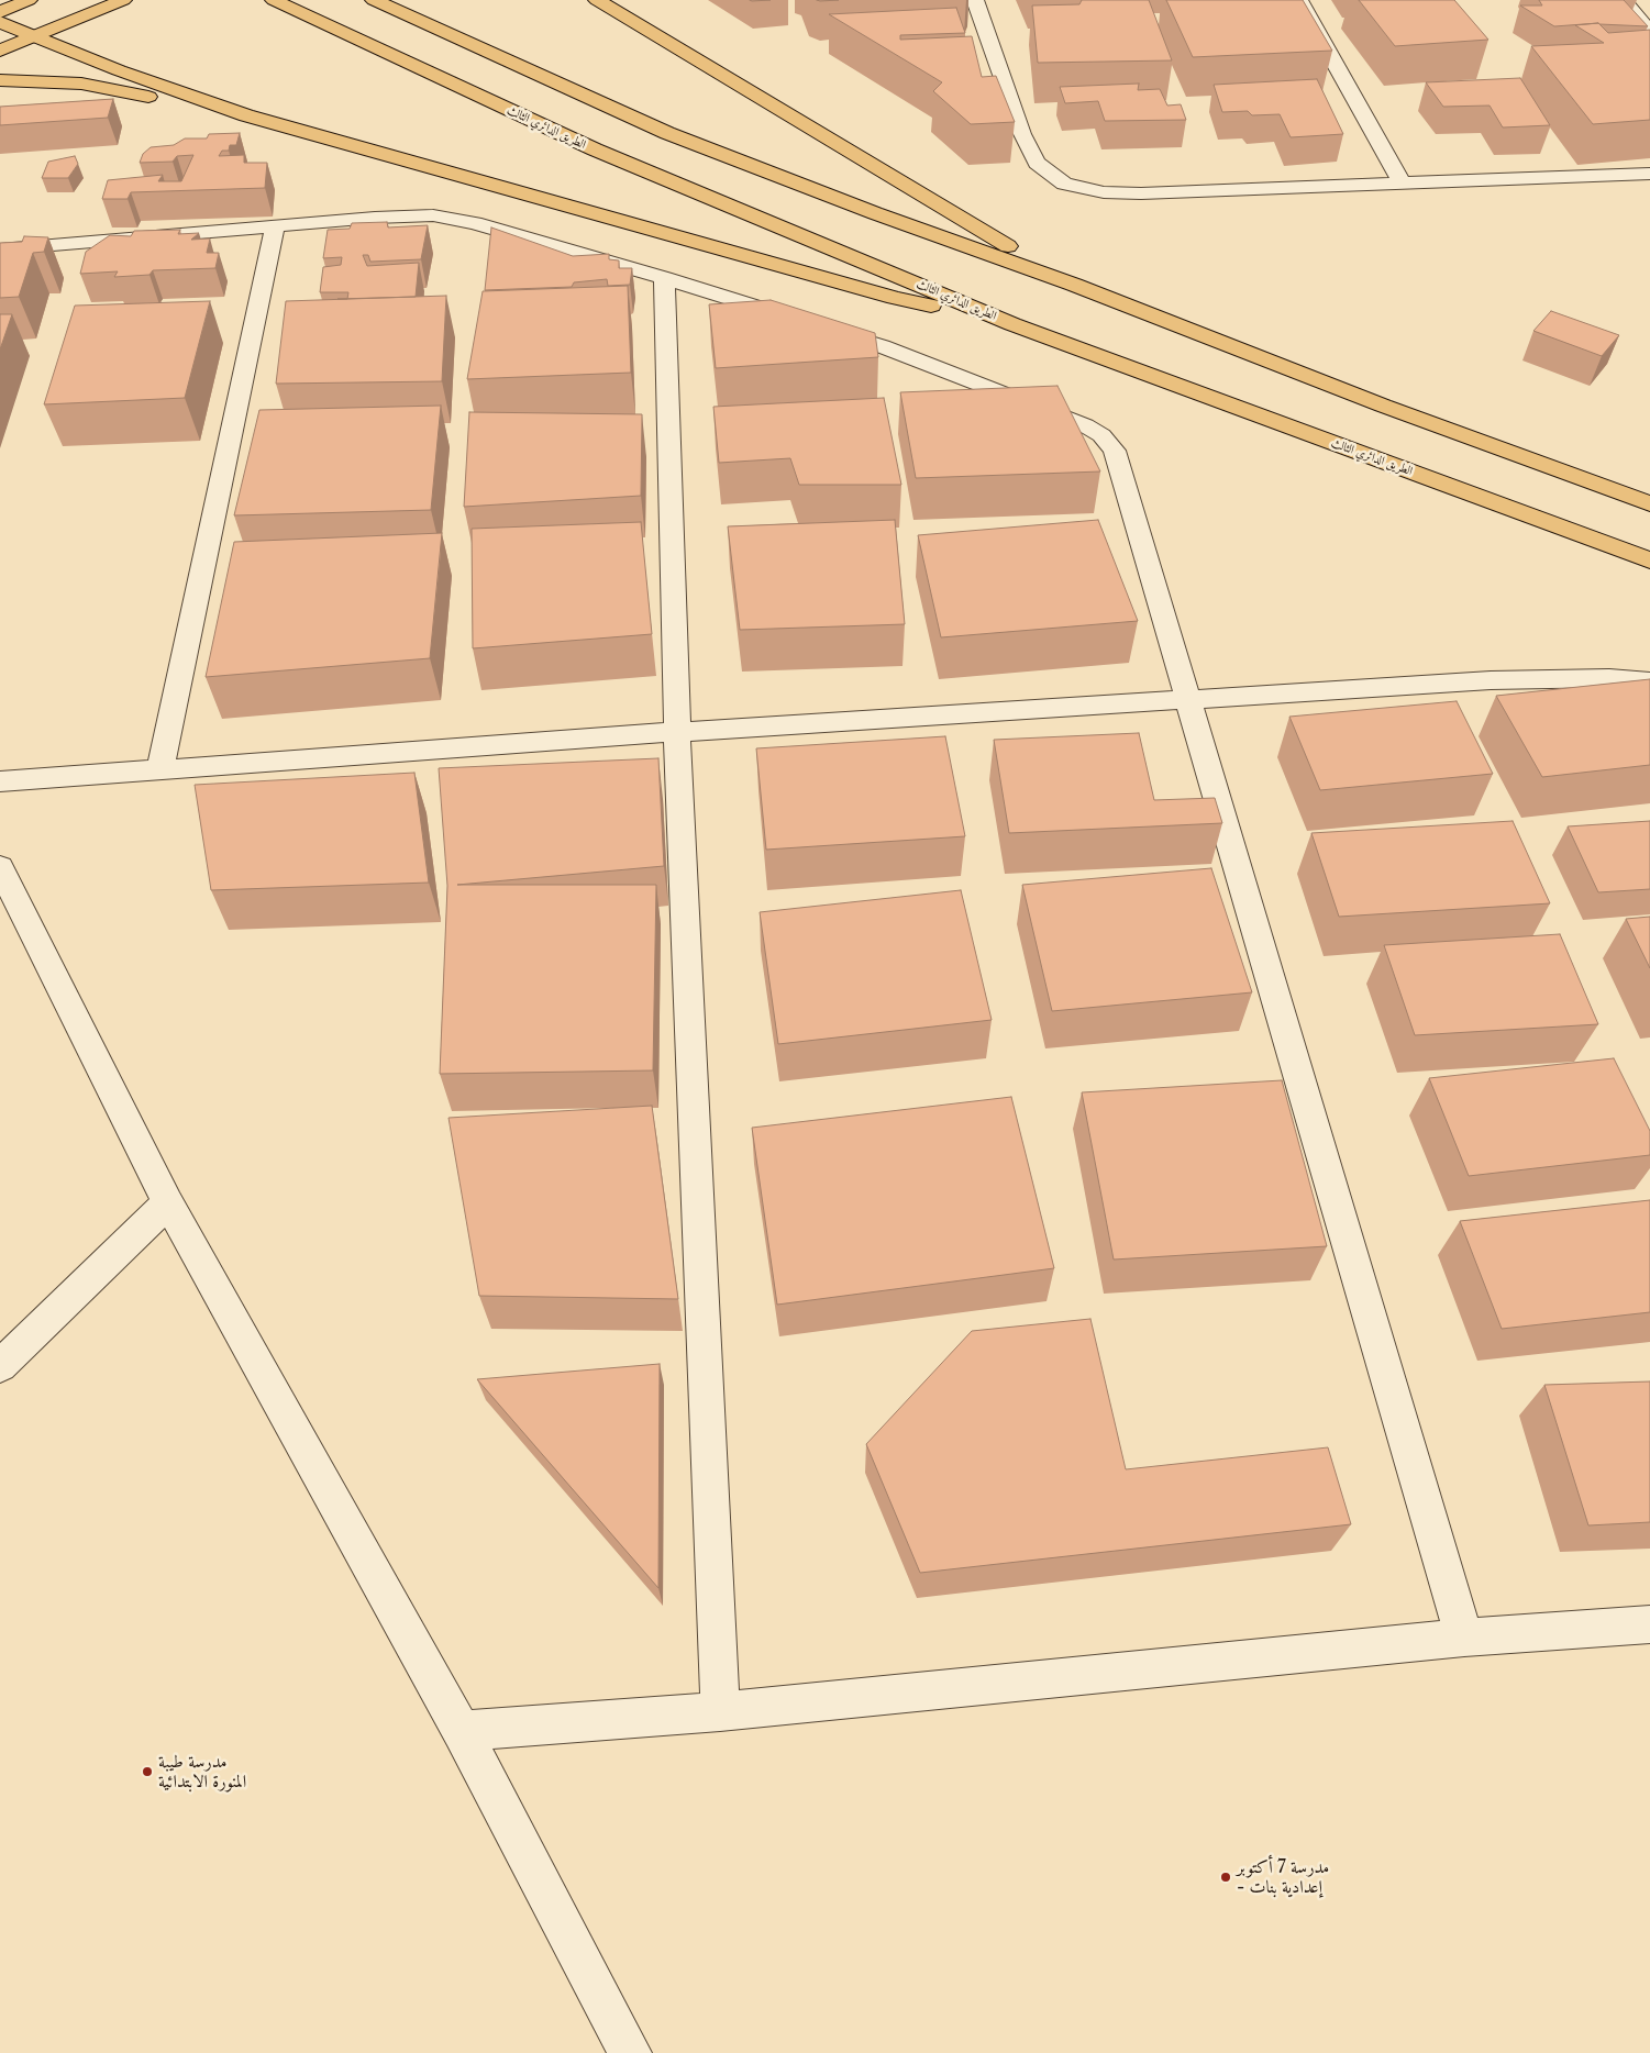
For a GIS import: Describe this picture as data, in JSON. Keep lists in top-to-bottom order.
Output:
{
  "streets": {
    "main road": ["الطريق الدائري الثالث"]
  },
  "places": ["مدرسة طيبة المنورة الابتدائية", "مدرسة 7 أكتوبر - إعدادية بنات"]
}
